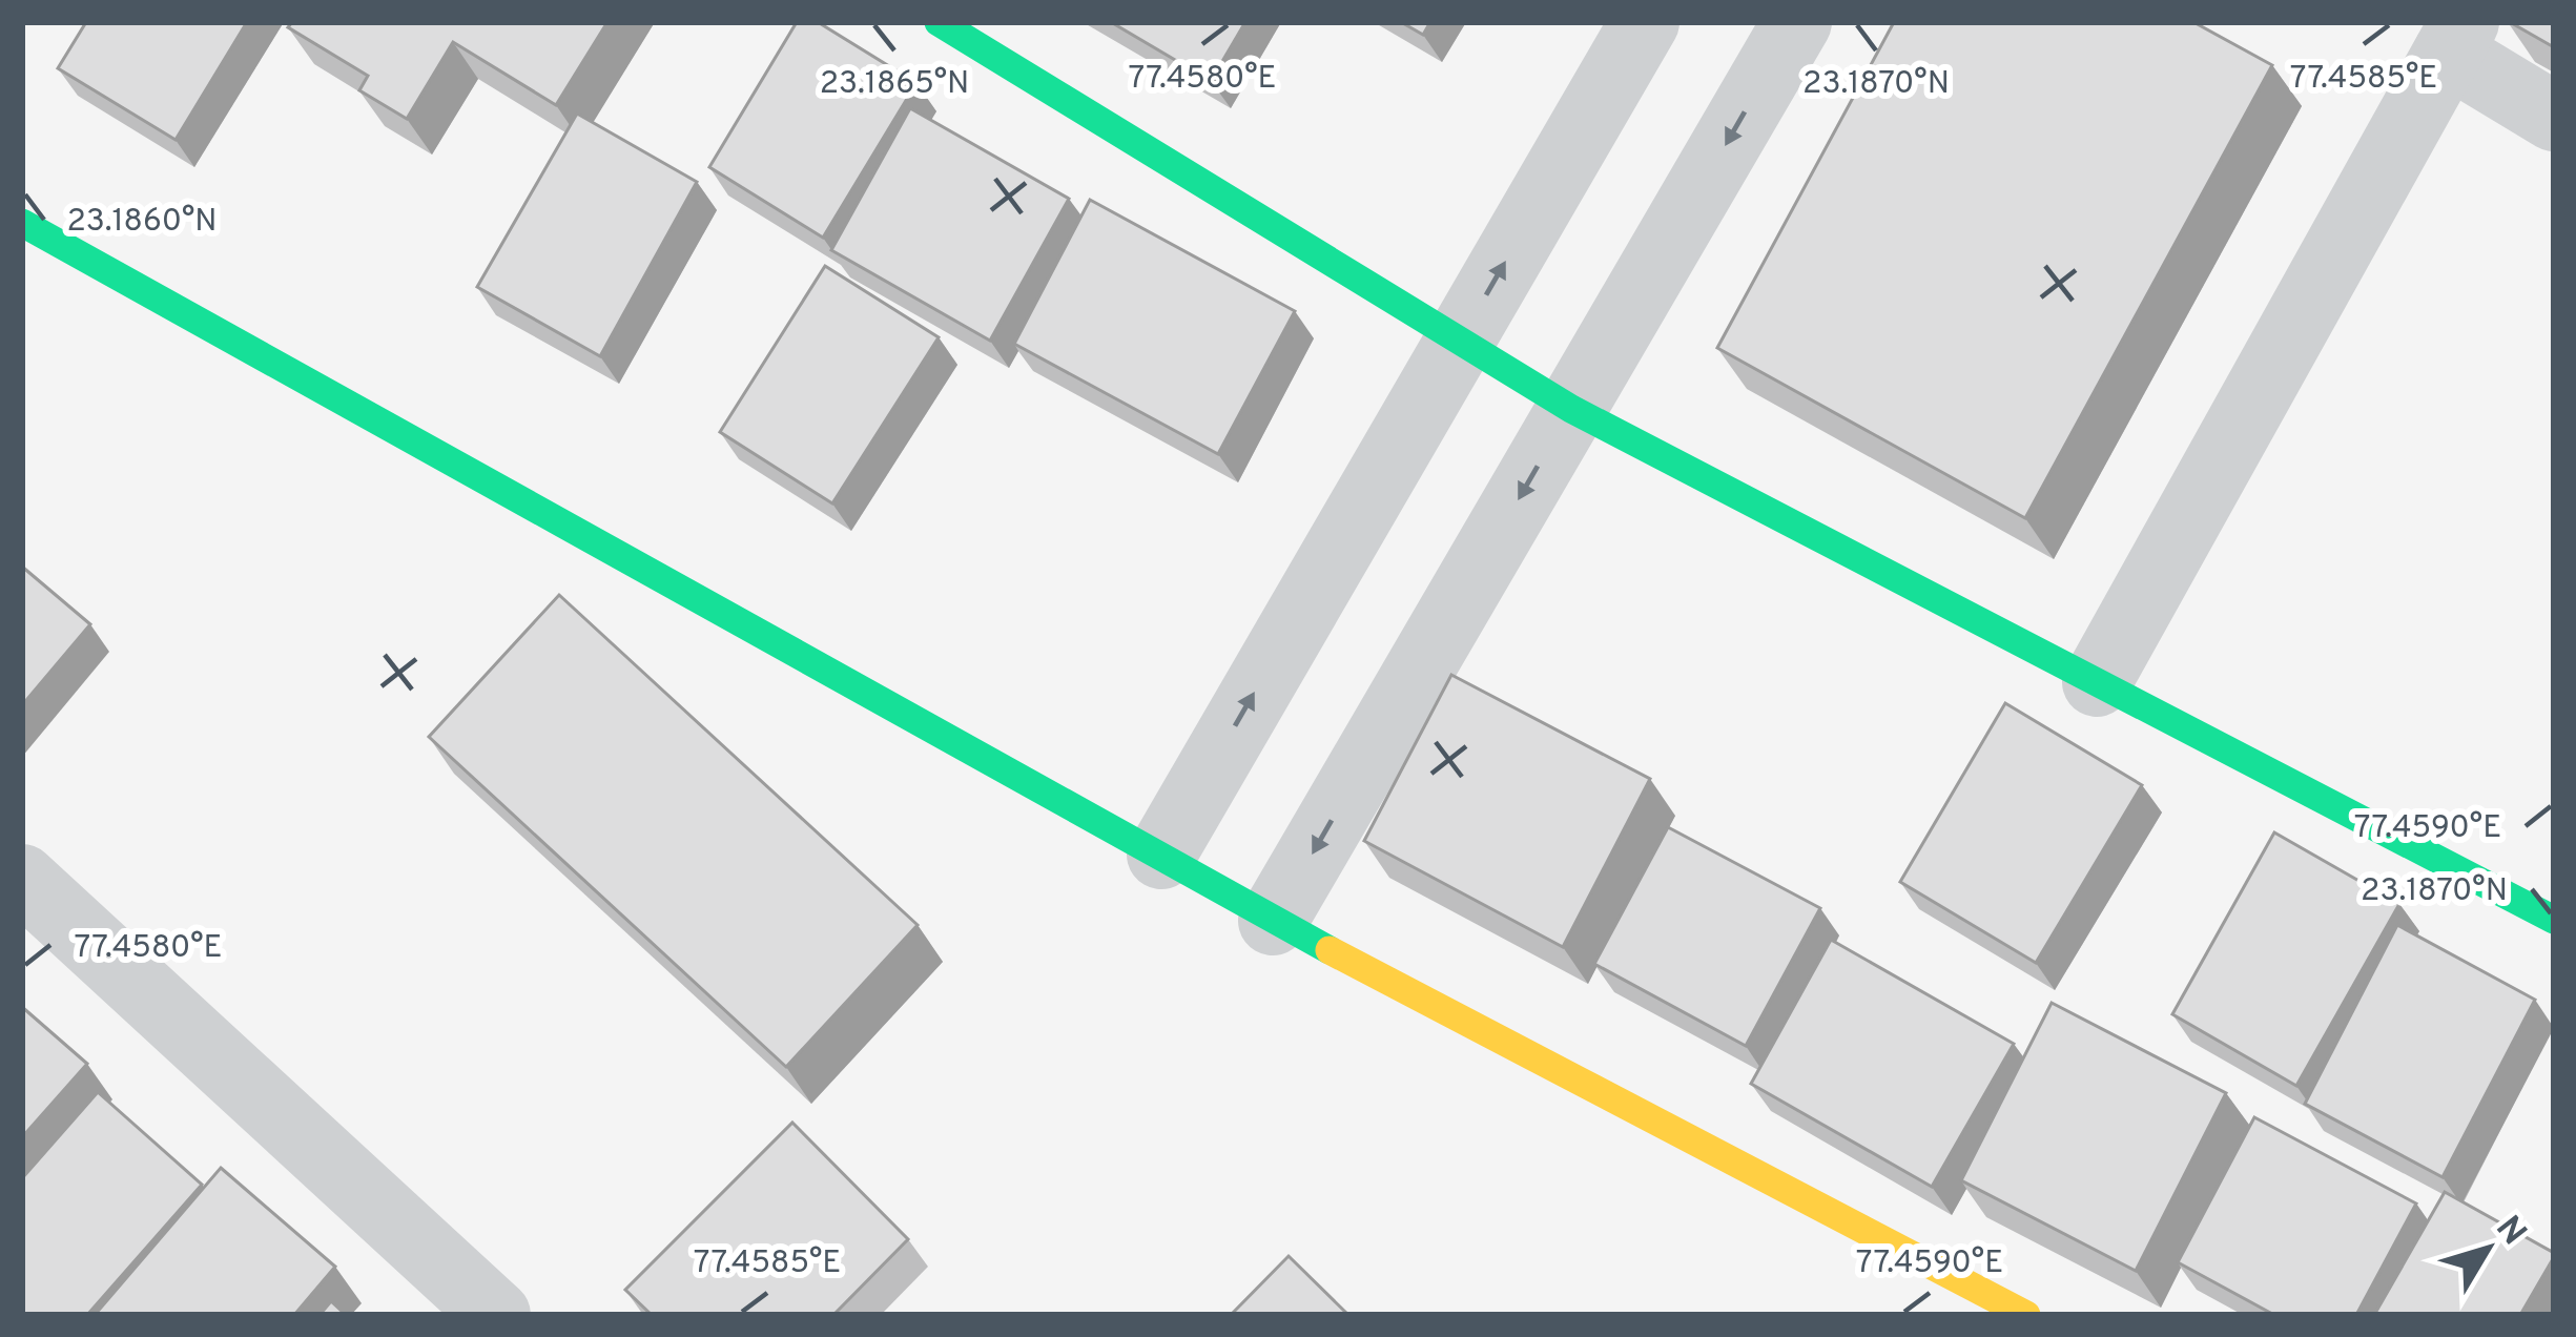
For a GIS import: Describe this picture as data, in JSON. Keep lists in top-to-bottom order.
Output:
{
  "north": "top right",
  "coordinates": [
    "77.4580°E",
    "77.4585°E",
    "23.1865°N",
    "23.1870°N",
    "23.1860°N",
    "77.4590°E"
  ]
}
